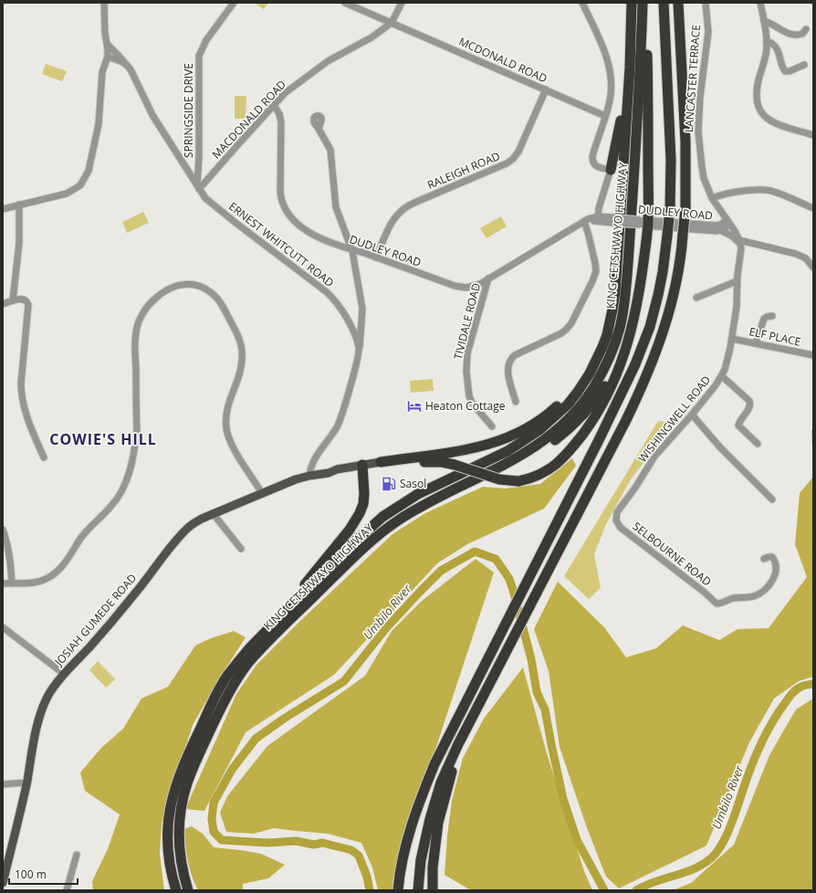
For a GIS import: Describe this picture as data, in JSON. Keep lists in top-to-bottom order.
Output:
{
  "streets": {
    "highway": ["KING CETSHWAYO HIGHWAY"],
    "main road": ["JOSIAH GUMEDE ROAD"],
    "street": [
      "MCDONALD ROAD",
      "LANCASTER TERRACE",
      "SPRINGSIDE DRIVE",
      "MACDONALD ROAD",
      "RALEIGH ROAD",
      "DUDLEY ROAD",
      "ERNEST WHITCUTT ROAD",
      "TIVIDALE ROAD",
      "ELF PLACE",
      "WISHINGWELL ROAD",
      "SELBOURNE ROAD"
    ]
  },
  "crossings": [
    ["MCDONALD ROAD", "MACDONALD ROAD"],
    ["MCDONALD ROAD", "RALEIGH ROAD"],
    ["LANCASTER TERRACE", "DUDLEY ROAD"],
    ["SPRINGSIDE DRIVE", "MACDONALD ROAD"],
    ["SPRINGSIDE DRIVE", "ERNEST WHITCUTT ROAD"],
    ["MACDONALD ROAD", "DUDLEY ROAD"],
    ["MACDONALD ROAD", "ERNEST WHITCUTT ROAD"],
    ["RALEIGH ROAD", "DUDLEY ROAD"],
    ["DUDLEY ROAD", "TIVIDALE ROAD"],
    ["DUDLEY ROAD", "WISHINGWELL ROAD"],
    ["ELF PLACE", "WISHINGWELL ROAD"],
    ["WISHINGWELL ROAD", "SELBOURNE ROAD"]
  ],
  "districts": ["COWIE'S HILL"],
  "water": ["Umbilo River"],
  "places": {
    "hotel": ["Heaton Cottage"],
    "fuel station": ["Sasol"]
  },
  "scale_bar": "100 m"
}
